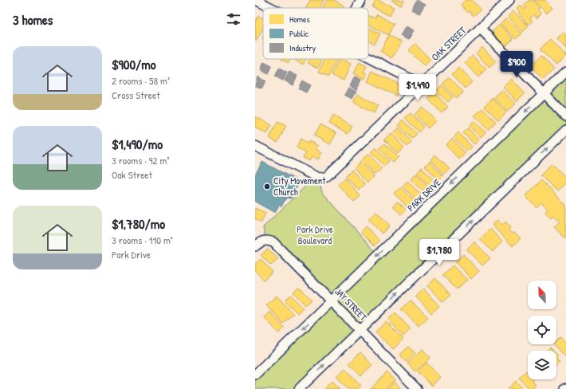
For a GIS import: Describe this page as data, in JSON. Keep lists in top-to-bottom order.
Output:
{
  "streets": {
    "street": ["OAK STREET", "PARK DRIVE", "JAY STREET"]
  },
  "crossings": [
    ["PARK DRIVE", "JAY STREET"]
  ],
  "parks": ["Park Drive Boulevard"],
  "places": ["City Movement Church"],
  "legend": ["Homes", "Public", "Industry"],
  "north": "top left",
  "page": {
    "heading": "3 homes",
    "list": [
      {
        "name": "$900/mo",
        "note": "2 rooms · 58 m² · Cross Street"
      },
      {
        "name": "$1,490/mo",
        "note": "3 rooms · 92 m² · Oak Street"
      },
      {
        "name": "$1,780/mo",
        "note": "3 rooms · 110 m² · Park Drive"
      }
    ],
    "price": ["$900", "$1,490", "$1,780"]
  }
}
